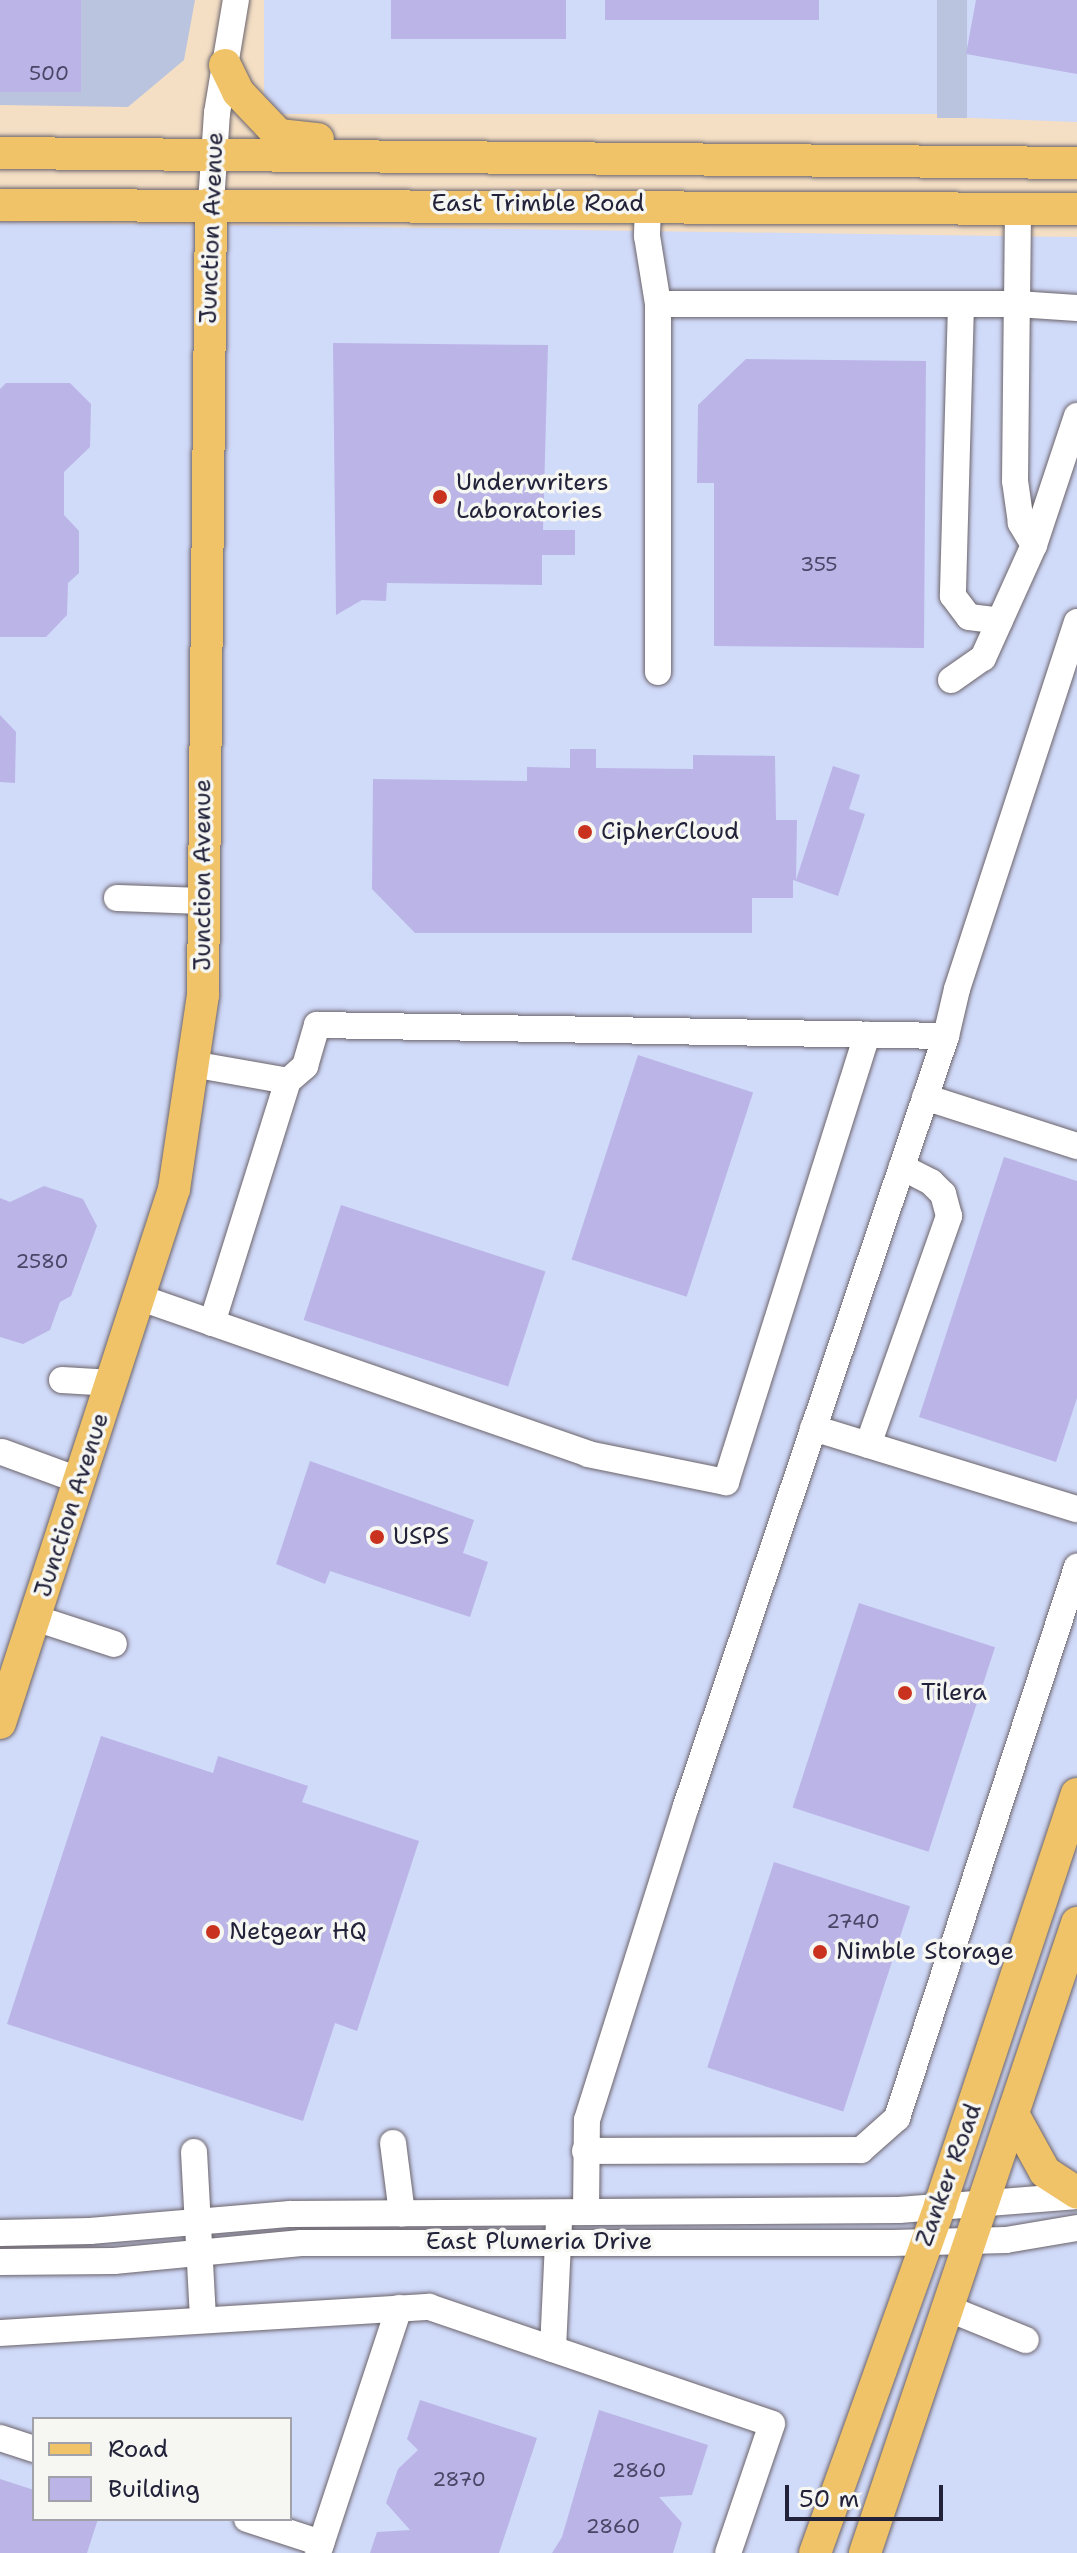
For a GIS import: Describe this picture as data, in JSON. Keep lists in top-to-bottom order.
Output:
{
  "streets": {
    "main road": ["East Trimble Road", "Junction Avenue", "Zanker Road"],
    "street": ["East Plumeria Drive"]
  },
  "crossings": [
    ["East Trimble Road", "Junction Avenue"],
    ["Zanker Road", "East Plumeria Drive"]
  ],
  "places": [
    "Underwriters Laboratories",
    "CipherCloud",
    "USPS",
    "Tilera",
    "Netgear HQ",
    "Nimble Storage"
  ],
  "house_numbers": [
    "500",
    "355",
    "2580",
    "2740",
    "2860",
    "2870",
    "2860"
  ],
  "legend": ["Road", "Building"],
  "scale_bar": "50 m"
}
